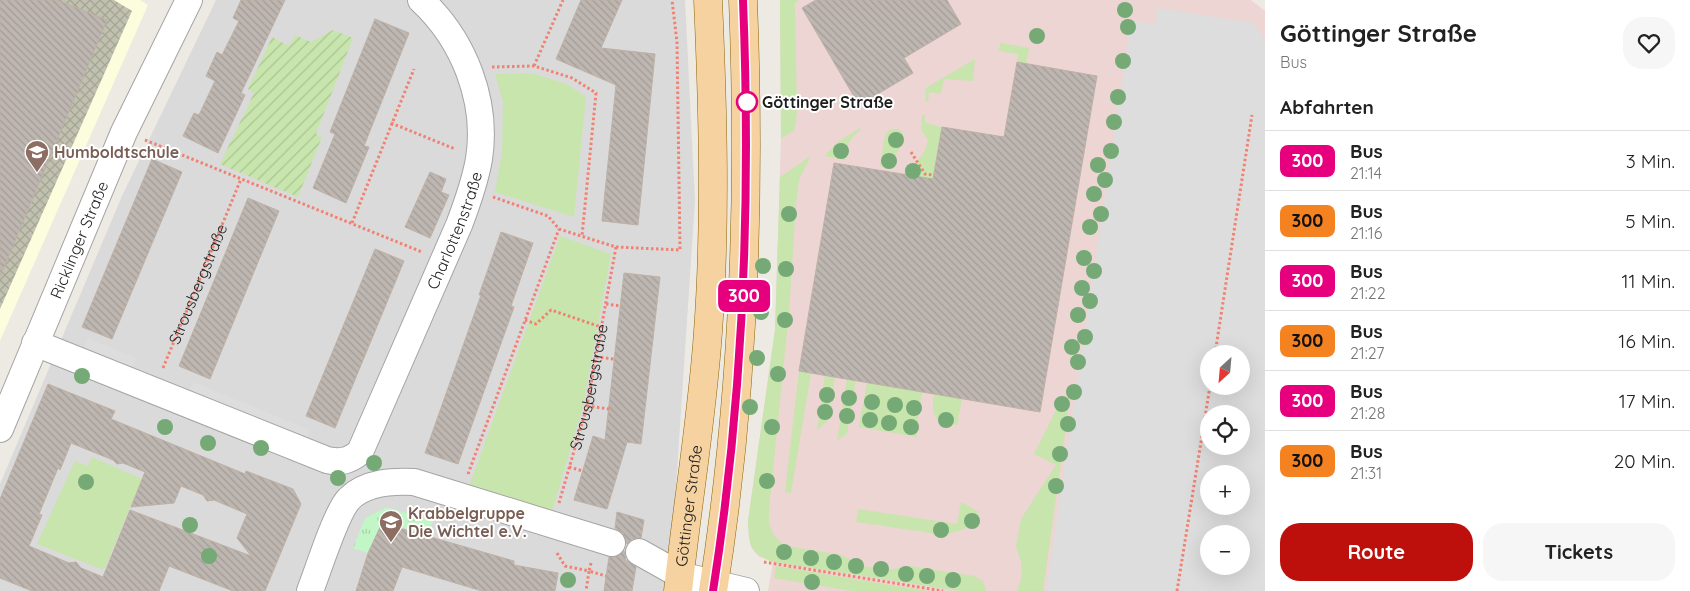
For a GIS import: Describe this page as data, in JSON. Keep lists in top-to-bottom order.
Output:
{
  "streets": {
    "main road": ["Göttinger Straße"],
    "street": ["Charlottenstraße", "Ricklinger Straße"],
    "path": ["Strousbergstraße"]
  },
  "crossings": [
    ["Charlottenstraße", "Strousbergstraße"]
  ],
  "places": {
    "other": ["Göttinger Straße"],
    "school or university": ["Humboldtschule", "Krabbelgruppe Die Wichtel e.V."]
  },
  "lines": ["bus line 300"],
  "north": "bottom left",
  "page": {
    "on_map": "300",
    "heading": [
      ["Göttinger Straße", "Bus"],
      "Abfahrten"
    ],
    "list": [
      {
        "mark": "300",
        "name": "Bus",
        "note": "21:14",
        "value": "3 Min."
      },
      {
        "mark": "300",
        "name": "Bus",
        "note": "21:16",
        "value": "5 Min."
      },
      {
        "mark": "300",
        "name": "Bus",
        "note": "21:22",
        "value": "11 Min."
      },
      {
        "mark": "300",
        "name": "Bus",
        "note": "21:27",
        "value": "16 Min."
      },
      {
        "mark": "300",
        "name": "Bus",
        "note": "21:28",
        "value": "17 Min."
      },
      {
        "mark": "300",
        "name": "Bus",
        "note": "21:31",
        "value": "20 Min."
      }
    ],
    "map_buttons": ["+", "−"],
    "buttons": ["Route", "Tickets"]
  }
}
